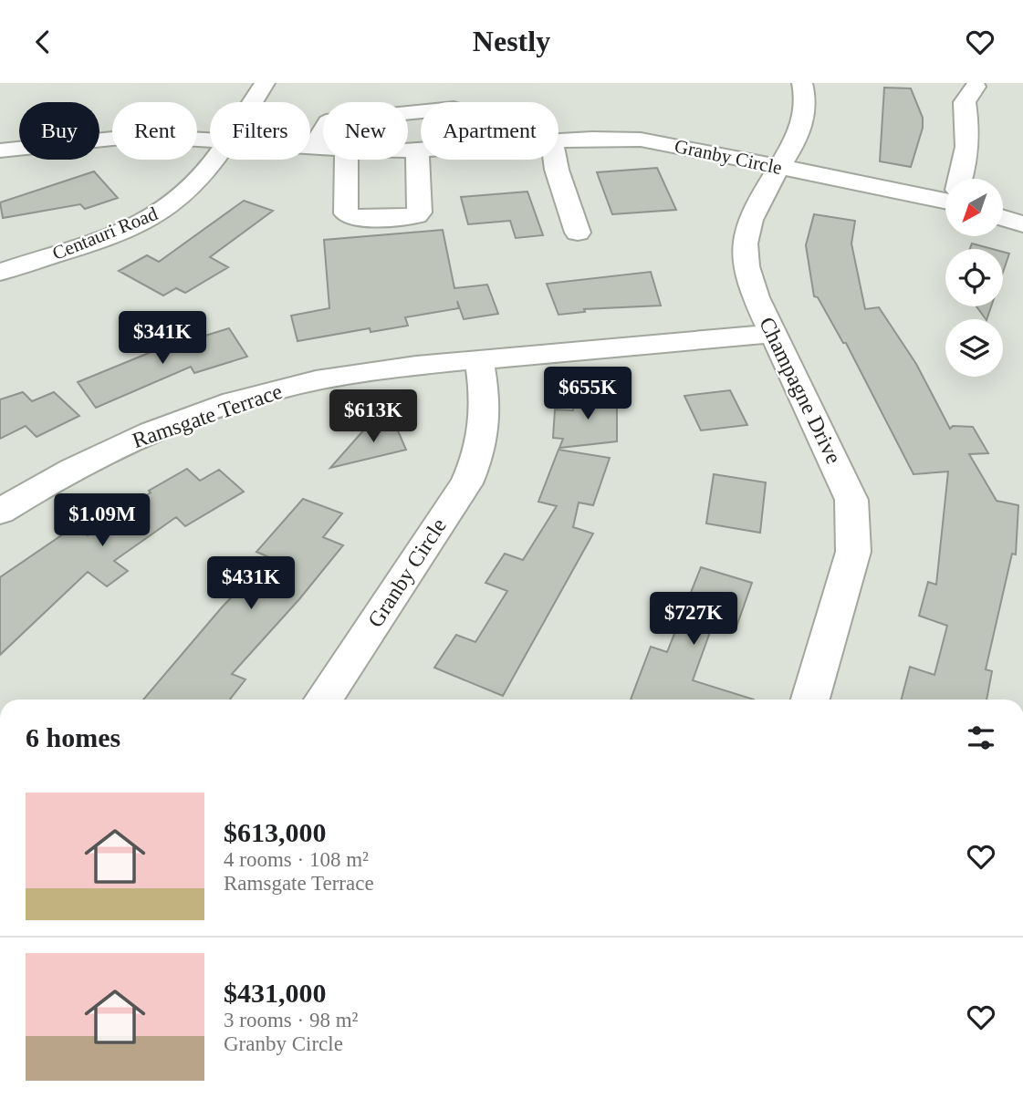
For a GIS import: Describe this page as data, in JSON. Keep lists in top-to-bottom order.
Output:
{
  "streets": {
    "street": [
      "Granby Circle",
      "Centauri Road",
      "Champagne Drive",
      "Ramsgate Terrace"
    ]
  },
  "crossings": [
    ["Granby Circle", "Champagne Drive"],
    ["Granby Circle", "Ramsgate Terrace"],
    ["Champagne Drive", "Ramsgate Terrace"]
  ],
  "north": "bottom left",
  "page": {
    "header": "Nestly",
    "chip": [
      "Buy",
      "Rent",
      "Filters",
      "New",
      "Apartment"
    ],
    "price": [
      "$341K",
      "$655K",
      "$613K",
      "$1.09M",
      "$431K",
      "$727K"
    ],
    "heading": "6 homes",
    "list": [
      {
        "name": "$613,000",
        "note": "4 rooms · 108 m² · Ramsgate Terrace"
      },
      {
        "name": "$431,000",
        "note": "3 rooms · 98 m² · Granby Circle"
      }
    ]
  }
}
